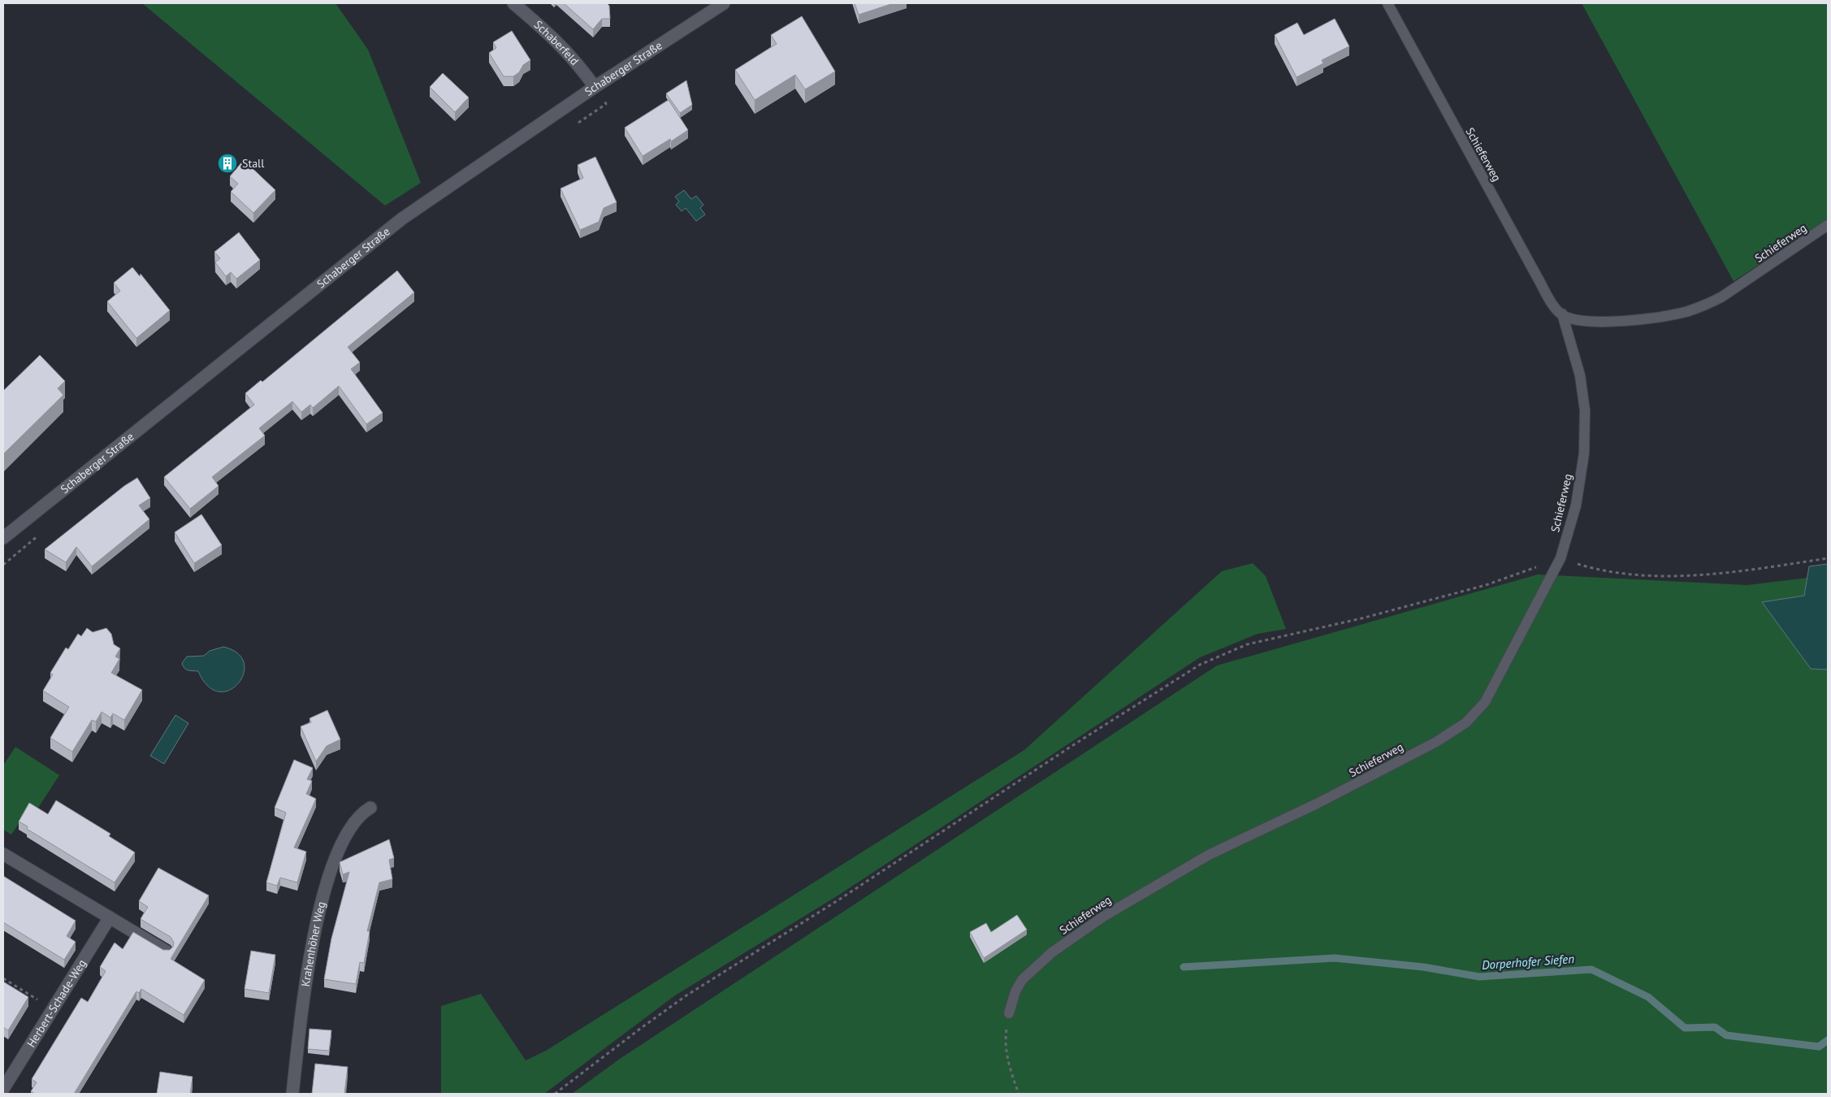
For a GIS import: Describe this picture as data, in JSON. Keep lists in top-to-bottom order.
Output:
{
  "streets": {
    "street": [
      "Schaberfeld",
      "Schaberger Straße",
      "Krahenhöher Weg",
      "Herbert-Schade-Weg"
    ],
    "lane": ["Schieferweg"]
  },
  "crossings": [
    ["Schaberfeld", "Schaberger Straße"]
  ],
  "water": ["Dorperhofer Siefen"],
  "places": {
    "building": ["Stall"]
  }
}
